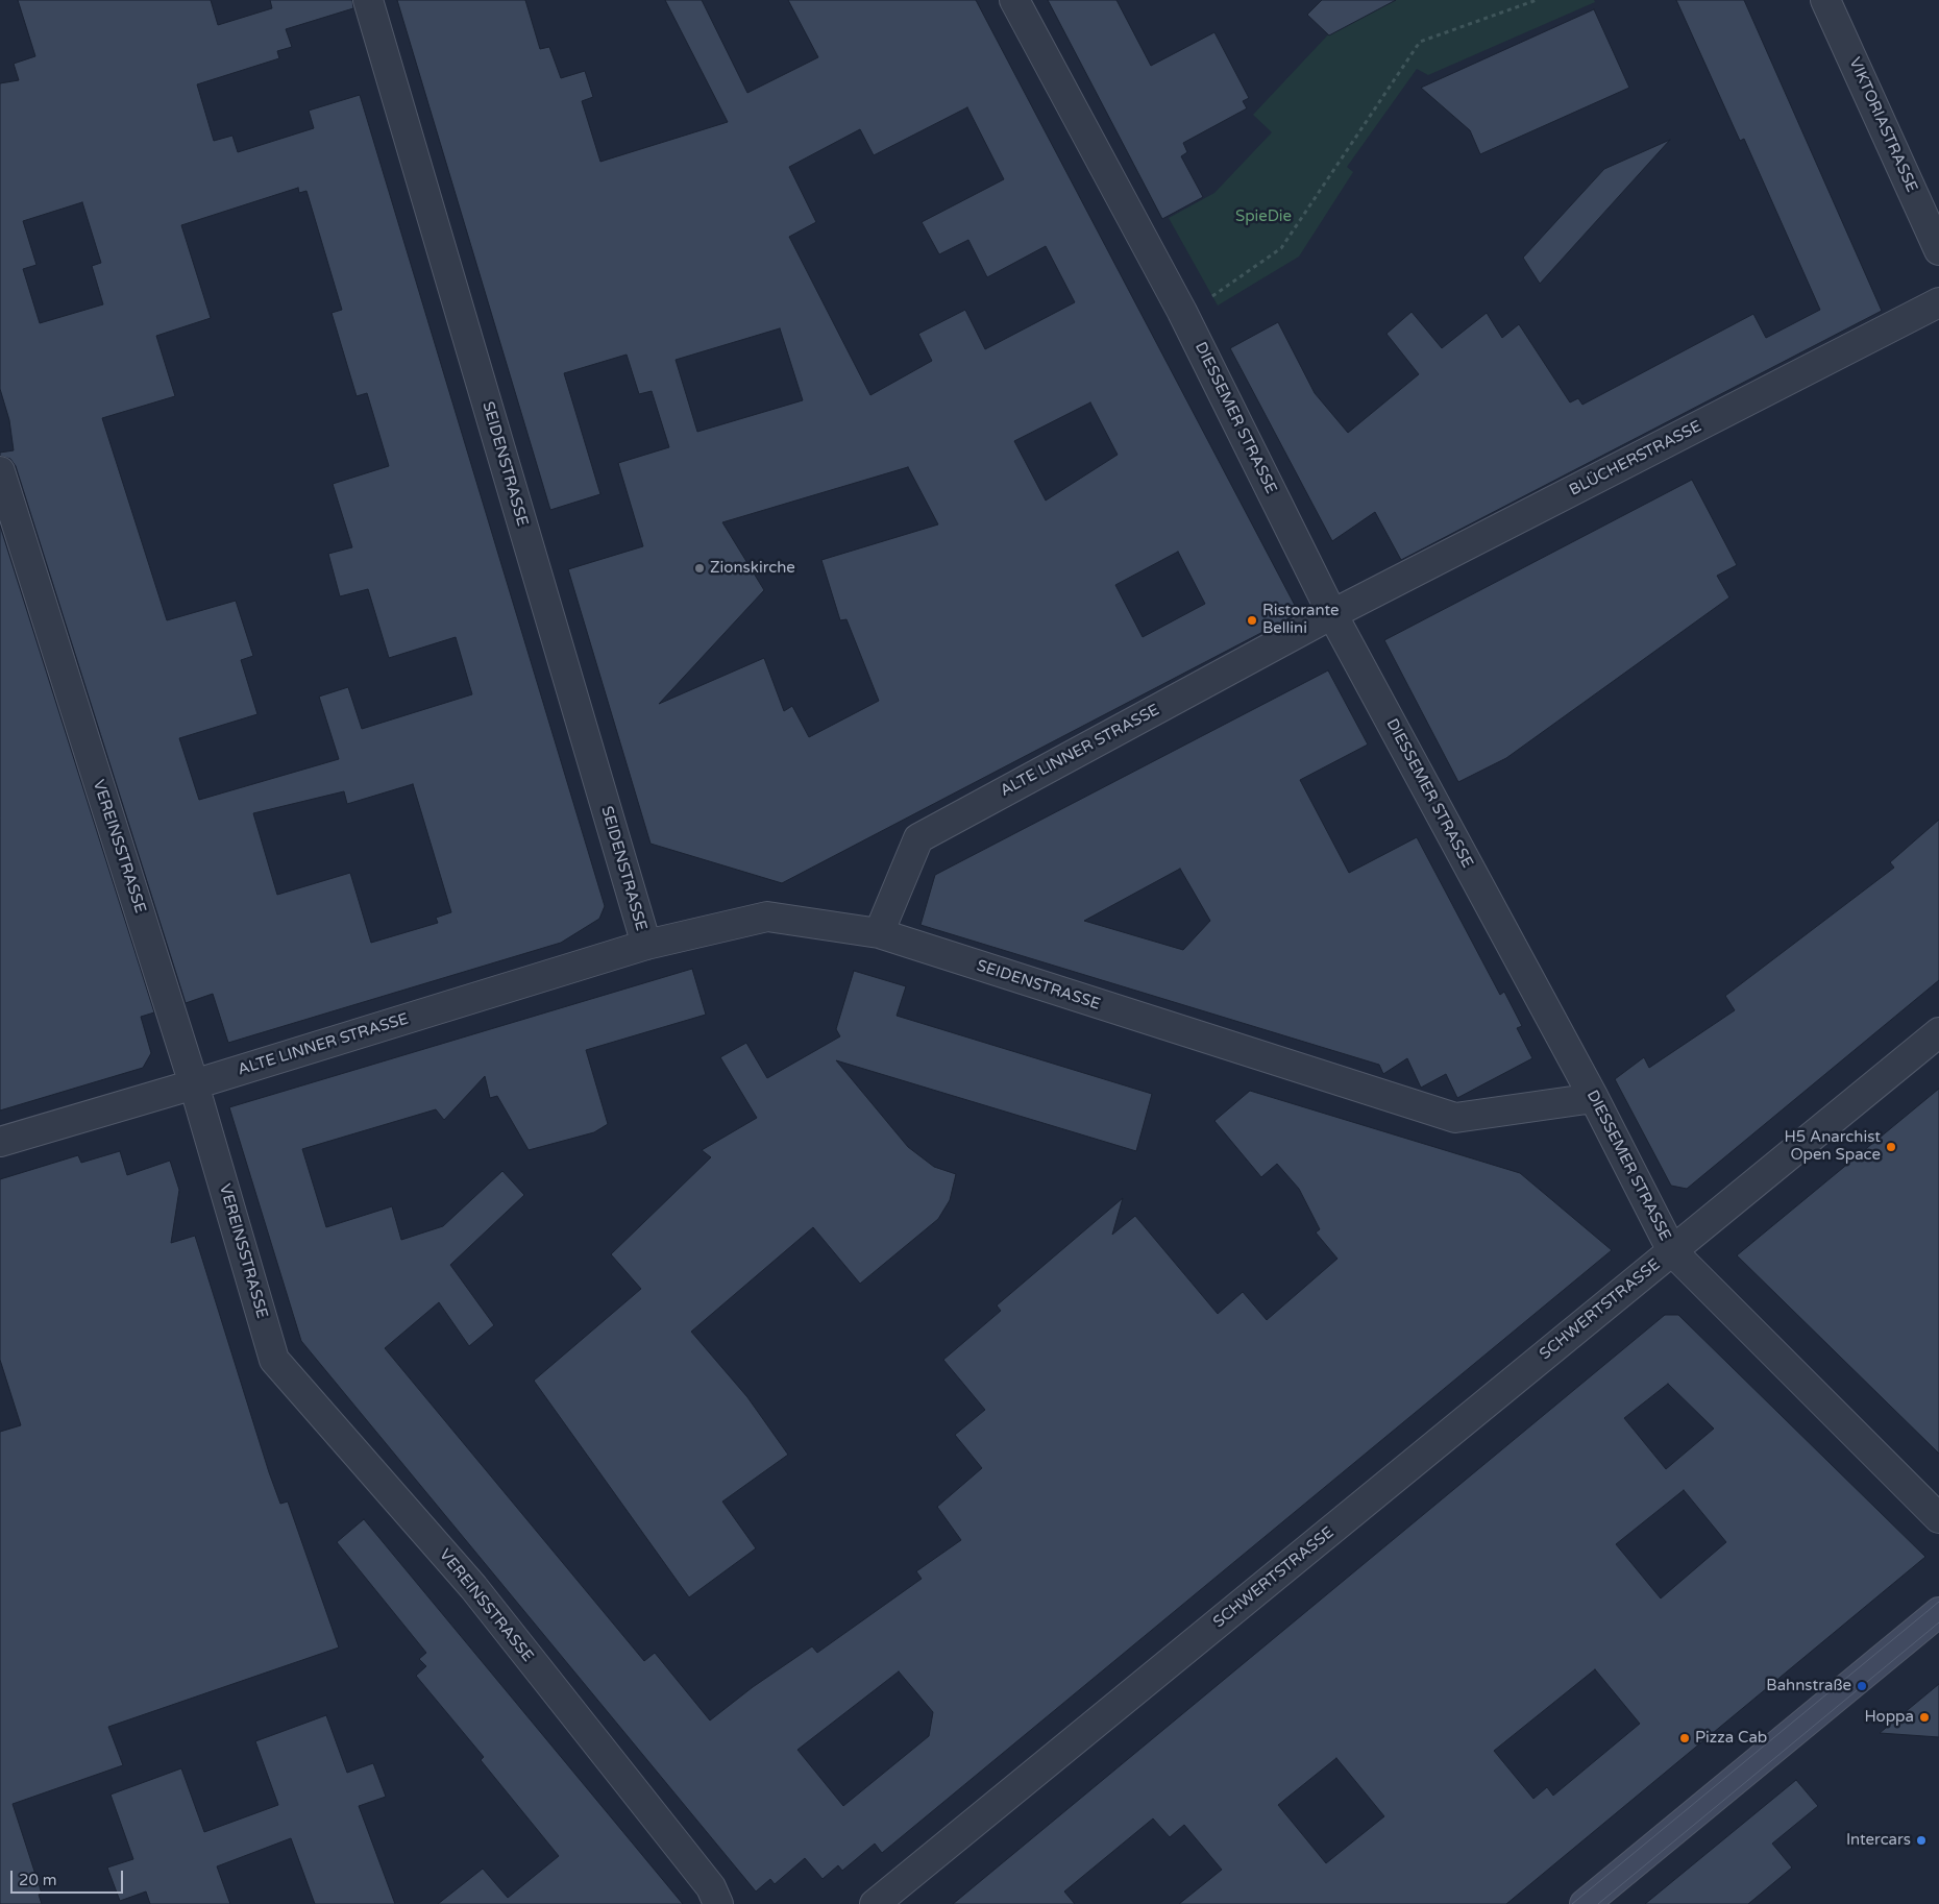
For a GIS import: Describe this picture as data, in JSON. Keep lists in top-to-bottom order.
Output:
{
  "streets": {
    "street": [
      "VIKTORIASTRASSE",
      "DIESSEMER STRASSE",
      "BLÜCHERSTRASSE",
      "SEIDENSTRASSE",
      "ALTE LINNER STRASSE",
      "VEREINSSTRASSE",
      "SCHWERTSTRASSE"
    ]
  },
  "crossings": [
    ["DIESSEMER STRASSE", "BLÜCHERSTRASSE"],
    ["DIESSEMER STRASSE", "SEIDENSTRASSE"],
    ["DIESSEMER STRASSE", "ALTE LINNER STRASSE"],
    ["DIESSEMER STRASSE", "SCHWERTSTRASSE"],
    ["BLÜCHERSTRASSE", "ALTE LINNER STRASSE"],
    ["SEIDENSTRASSE", "ALTE LINNER STRASSE"],
    ["ALTE LINNER STRASSE", "VEREINSSTRASSE"]
  ],
  "parks": ["SpieDie"],
  "places": [
    "Zionskirche",
    "Ristorante Bellini",
    "H5 Anarchist Open Space",
    "Bahnstraße",
    "Hoppa",
    "Pizza Cab",
    "Intercars"
  ],
  "scale_bar": "20 m"
}
